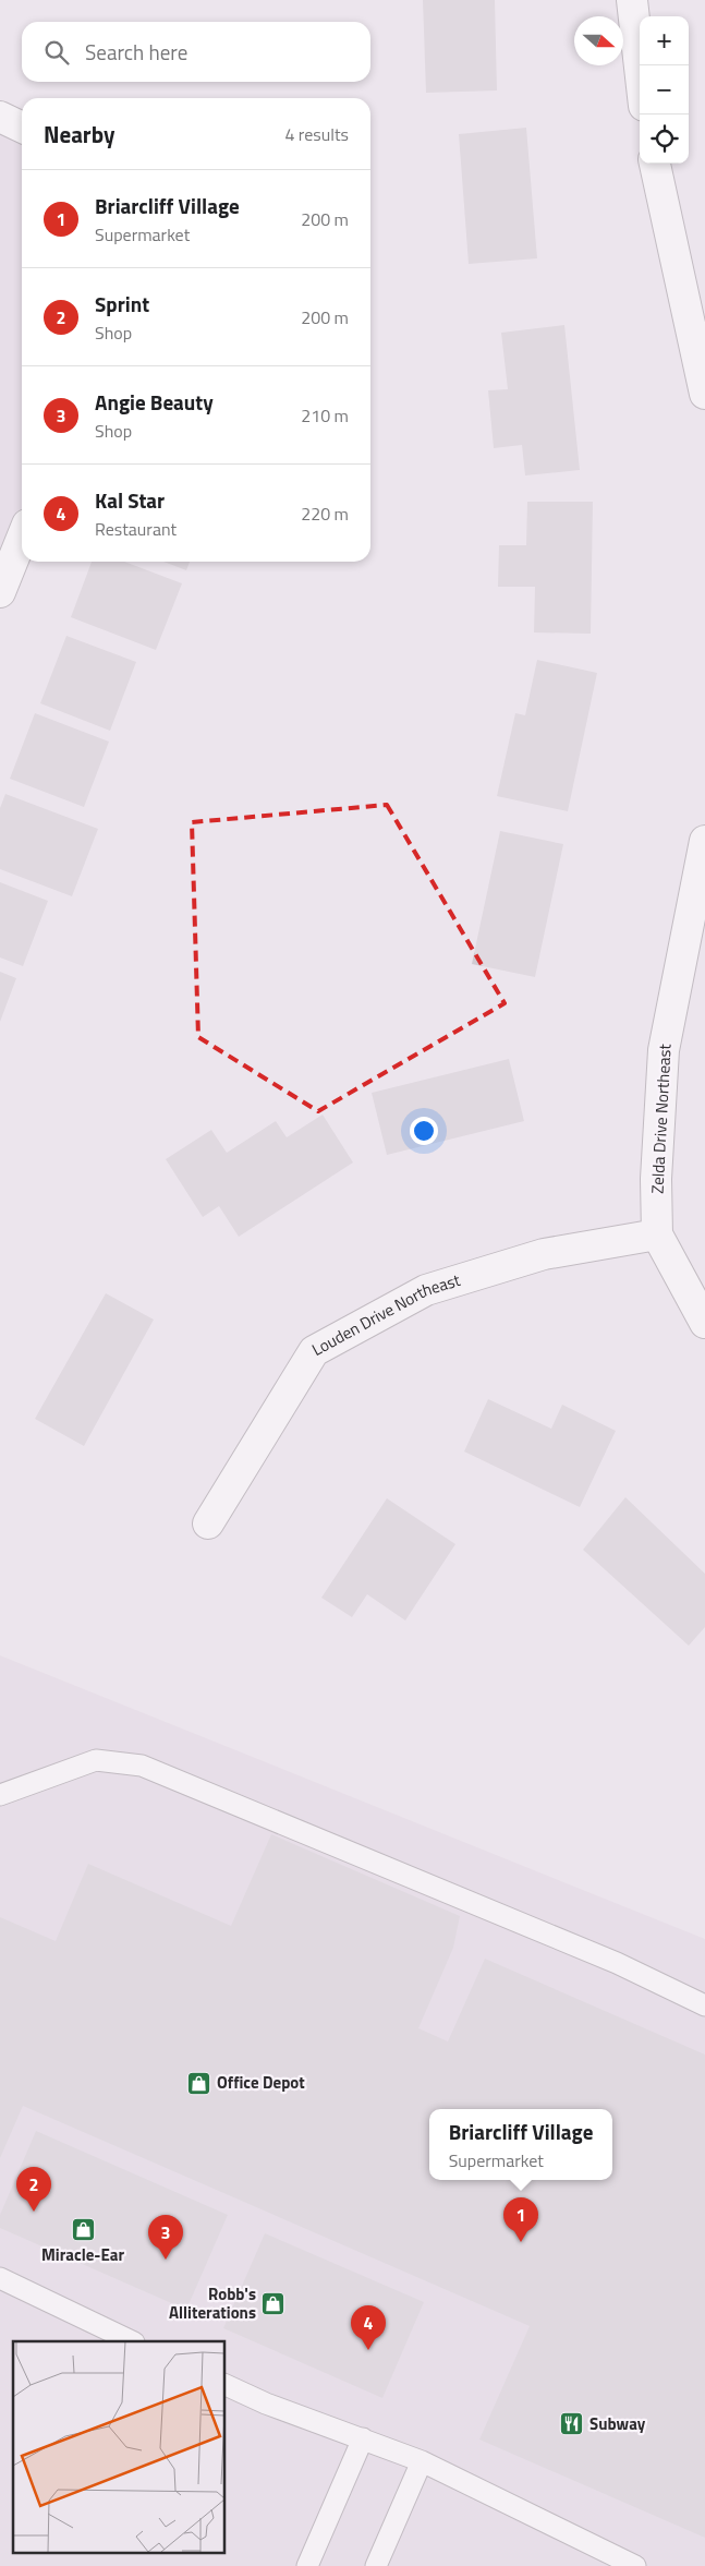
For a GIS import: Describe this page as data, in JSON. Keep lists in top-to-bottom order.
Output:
{
  "streets": {
    "street": ["Zelda Drive Northeast", "Louden Drive Northeast"]
  },
  "crossings": [
    ["Zelda Drive Northeast", "Louden Drive Northeast"]
  ],
  "places": {
    "shop": ["Office Depot", "Miracle-Ear", "Robb's Alliterations"],
    "restaurant": ["Subway"]
  },
  "north": "right",
  "page": {
    "map_buttons": ["+", "−"],
    "search": "Search here",
    "heading": ["Nearby", "4 results"],
    "list": [
      {
        "mark": "1",
        "name": "Briarcliff Village",
        "note": "Supermarket",
        "value": "200 m"
      },
      {
        "mark": "2",
        "name": "Sprint",
        "note": "Shop",
        "value": "200 m"
      },
      {
        "mark": "3",
        "name": "Angie Beauty",
        "note": "Shop",
        "value": "210 m"
      },
      {
        "mark": "4",
        "name": "Kal Star",
        "note": "Restaurant",
        "value": "220 m"
      }
    ],
    "popup": ["Briarcliff Village", "Supermarket"],
    "pins": [
      "2",
      "1",
      "3",
      "4"
    ]
  }
}
